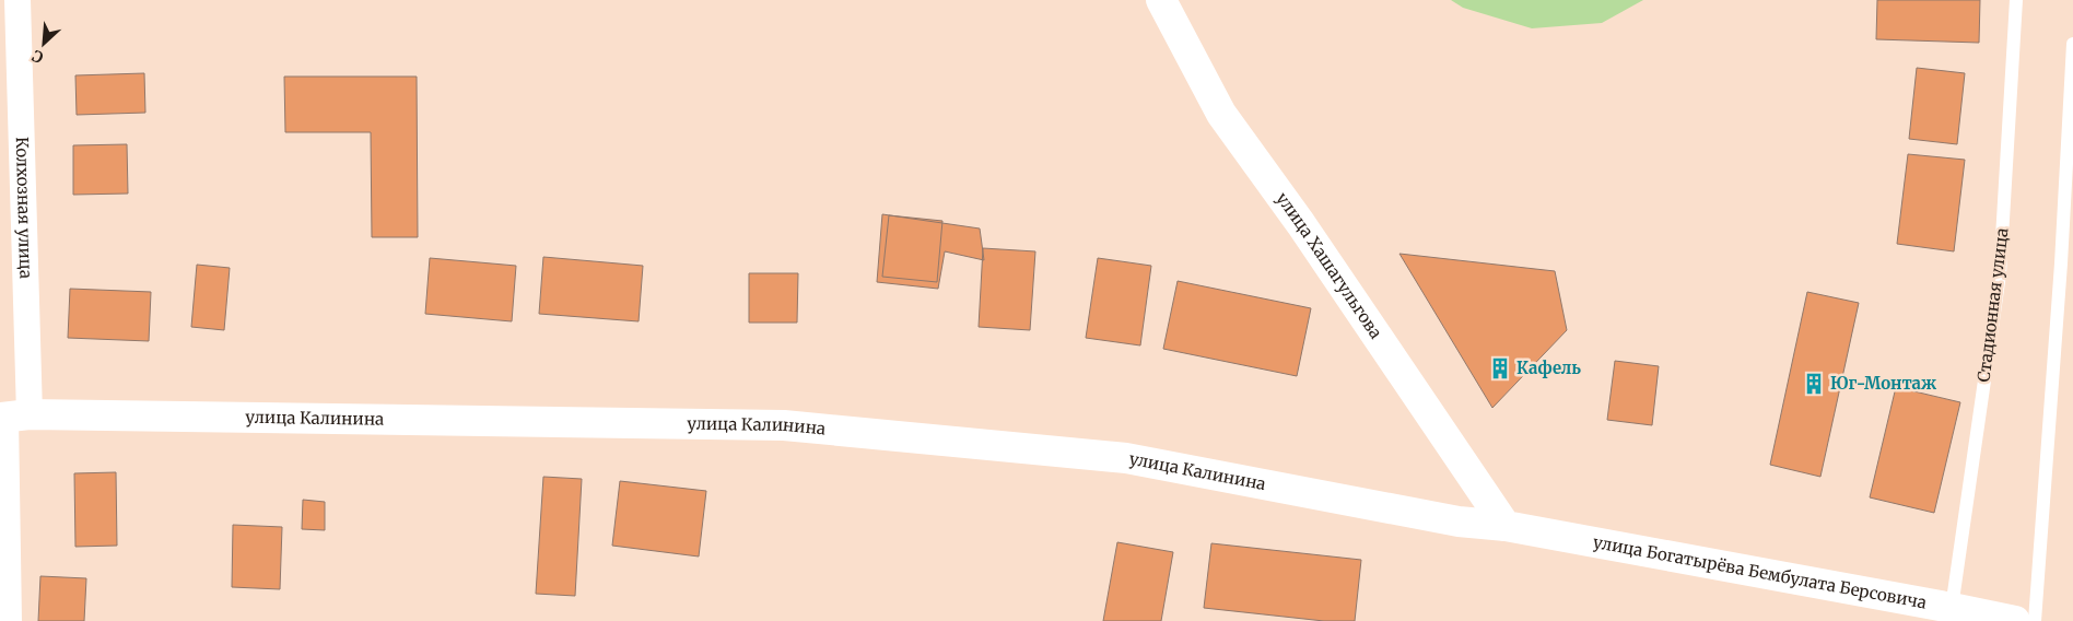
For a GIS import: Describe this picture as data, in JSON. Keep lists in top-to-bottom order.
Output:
{
  "streets": {
    "street": [
      "Колхозная улица",
      "улица Хашагульгова",
      "улица Калинина",
      "улица Богатырёва Бембулата Берсовича"
    ],
    "lane": ["Стадионная улица"]
  },
  "crossings": [
    ["Колхозная улица", "улица Калинина"],
    ["улица Хашагульгова", "улица Калинина"],
    ["улица Хашагульгова", "улица Богатырёва Бембулата Берсовича"],
    ["Стадионная улица", "улица Богатырёва Бембулата Берсовича"],
    ["улица Калинина", "улица Богатырёва Бембулата Берсовича"]
  ],
  "places": {
    "building": ["Кафель", "Юг-Монтаж"]
  },
  "north": "bottom left"
}
